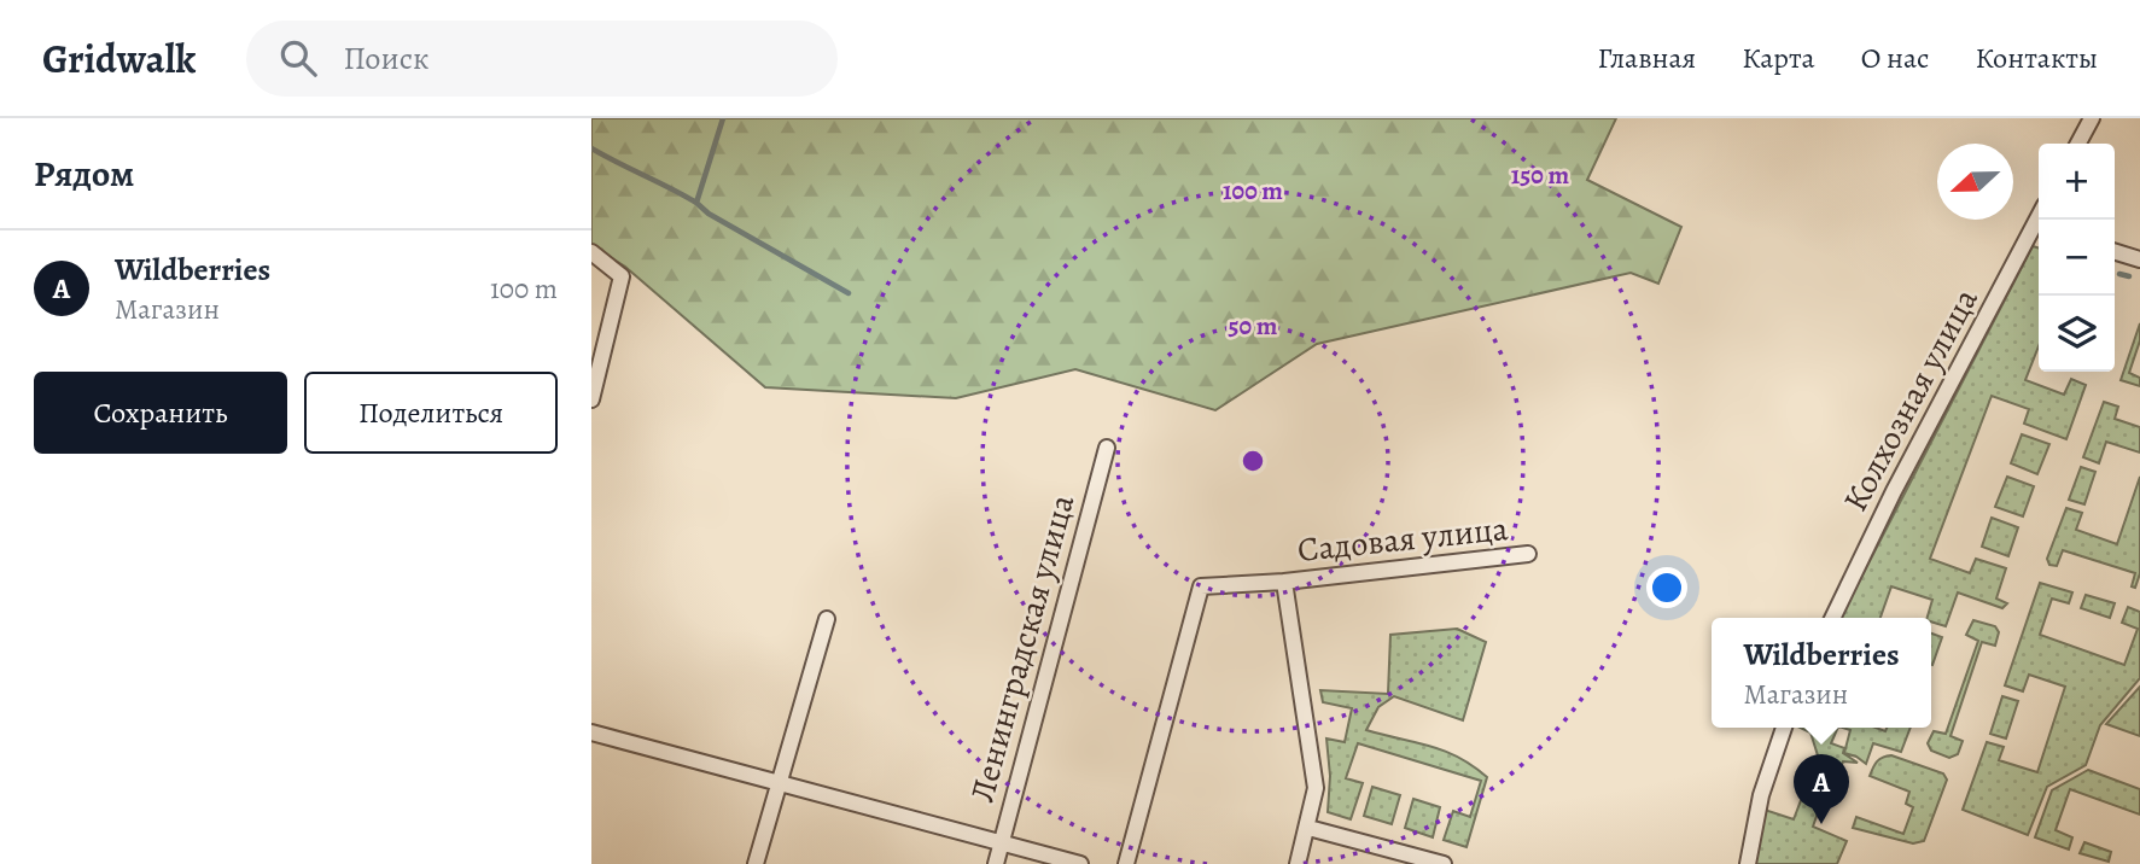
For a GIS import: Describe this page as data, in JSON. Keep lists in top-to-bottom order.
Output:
{
  "streets": {
    "street": ["Колхозная улица", "Садовая улица", "Ленинградская улица"]
  },
  "north": "left",
  "page": {
    "header": "Gridwalk",
    "search": "Поиск",
    "nav": [
      "Главная",
      "Карта",
      "О нас",
      "Контакты"
    ],
    "heading": "Рядом",
    "map_buttons": ["+", "−"],
    "list": [
      {
        "mark": "A",
        "name": "Wildberries",
        "note": "Магазин",
        "value": "100 m"
      }
    ],
    "buttons": ["Сохранить", "Поделиться"],
    "popup": ["Wildberries", "Магазин"],
    "pins": "A"
  },
  "rings": ["150 m", "100 m", "50 m"]
}
